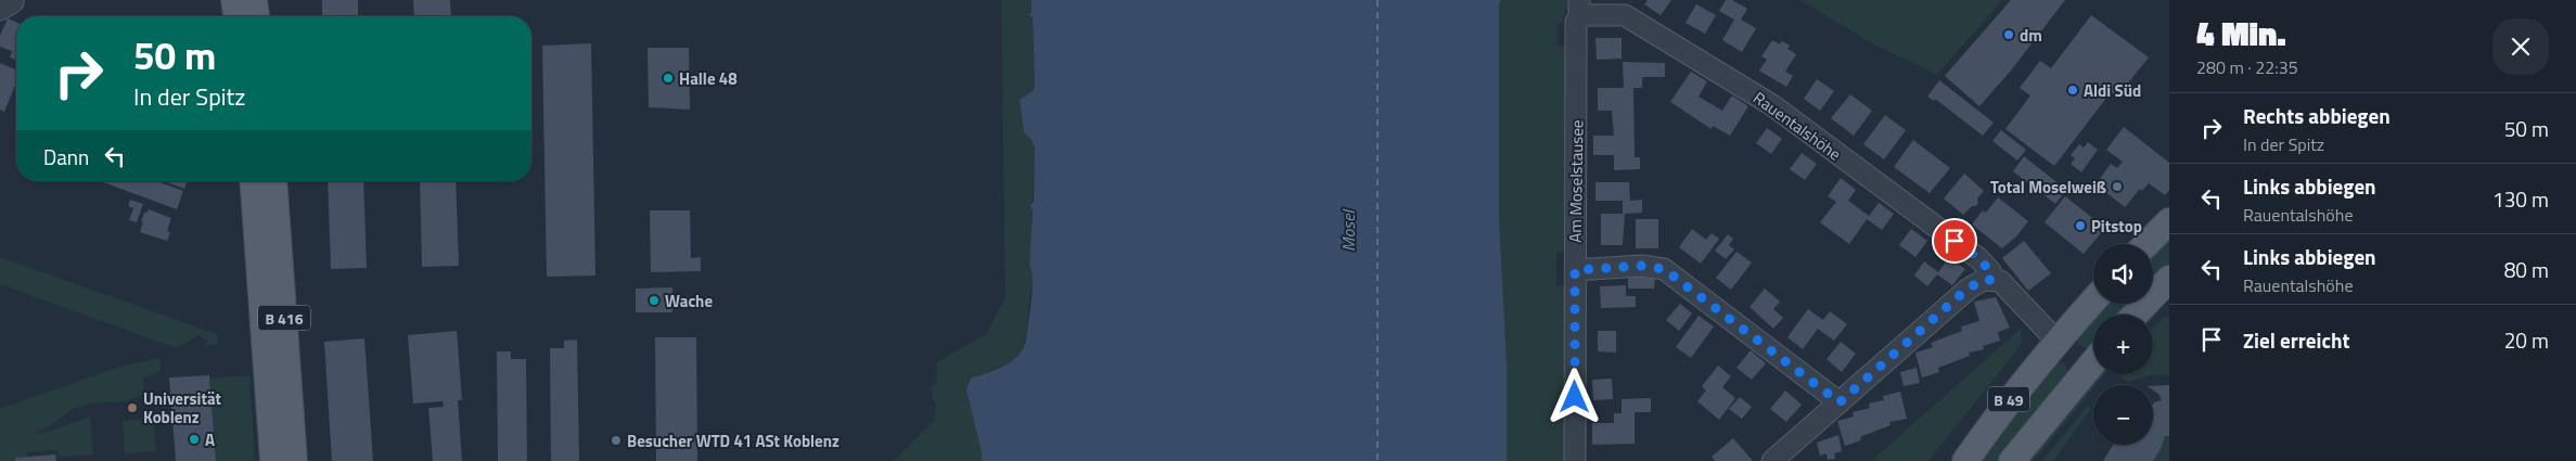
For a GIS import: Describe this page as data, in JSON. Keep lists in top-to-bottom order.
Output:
{
  "streets": {
    "main road": ["B 416", "B 49"],
    "street": ["Rauentalshöhe", "Am Moselstausee"]
  },
  "crossings": [
    ["Rauentalshöhe", "Am Moselstausee"],
    ["Rauentalshöhe", "B 49"]
  ],
  "water": ["Mosel"],
  "places": [
    "dm",
    "Halle 48",
    "Aldi Süd",
    "Total Moselweiß",
    "Pitstop",
    "Wache",
    "Universität Koblenz",
    "A",
    "Besucher WTD 41 ASt Koblenz"
  ],
  "page": {
    "heading": ["4 Min.", "280 m · 22:35"],
    "turn": ["50 m", "In der Spitz"],
    "list": [
      {
        "name": "Rechts abbiegen",
        "note": "In der Spitz",
        "value": "50 m"
      },
      {
        "name": "Links abbiegen",
        "note": "Rauentalshöhe",
        "value": "130 m"
      },
      {
        "name": "Links abbiegen",
        "note": "Rauentalshöhe",
        "value": "80 m"
      },
      {
        "name": "Ziel erreicht",
        "value": "20 m"
      }
    ],
    "then": "Dann",
    "map_buttons": ["+", "−"]
  }
}
